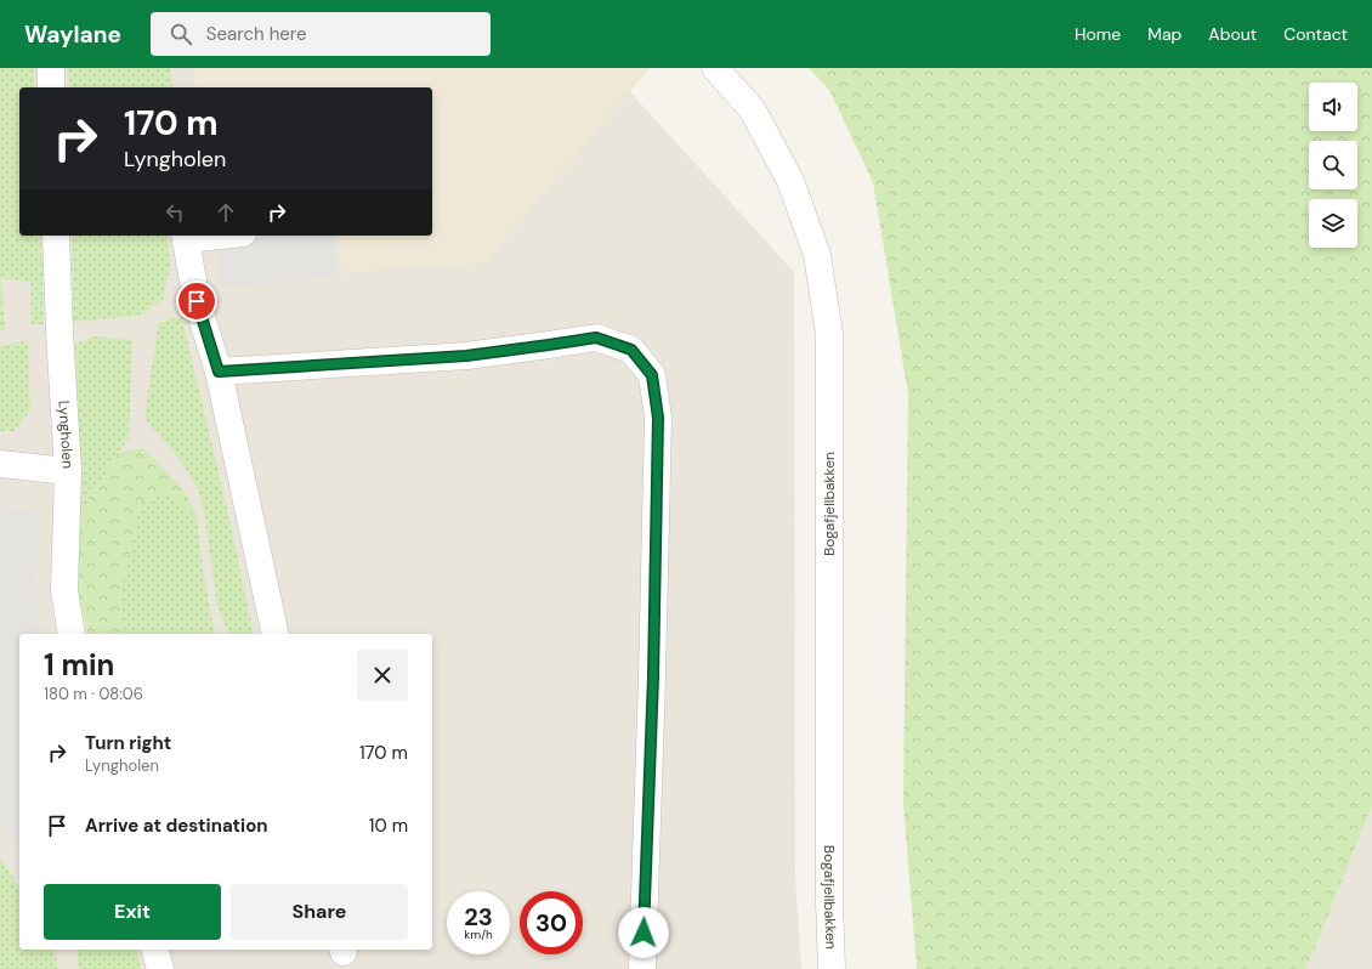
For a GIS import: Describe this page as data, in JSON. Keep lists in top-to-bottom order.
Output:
{
  "streets": {
    "street": ["Lyngholen", "Bogafjellbakken"]
  },
  "page": {
    "header": "Waylane",
    "search": "Search here",
    "nav": [
      "Home",
      "Map",
      "About",
      "Contact"
    ],
    "turn": ["170 m", "Lyngholen"],
    "heading": ["1 min", "180 m · 08:06"],
    "list": [
      {
        "name": "Turn right",
        "note": "Lyngholen",
        "value": "170 m"
      },
      {
        "name": "Arrive at destination",
        "value": "10 m"
      }
    ],
    "buttons": ["Exit", "Share"],
    "speed": "23 km/h",
    "limit": "30"
  }
}
